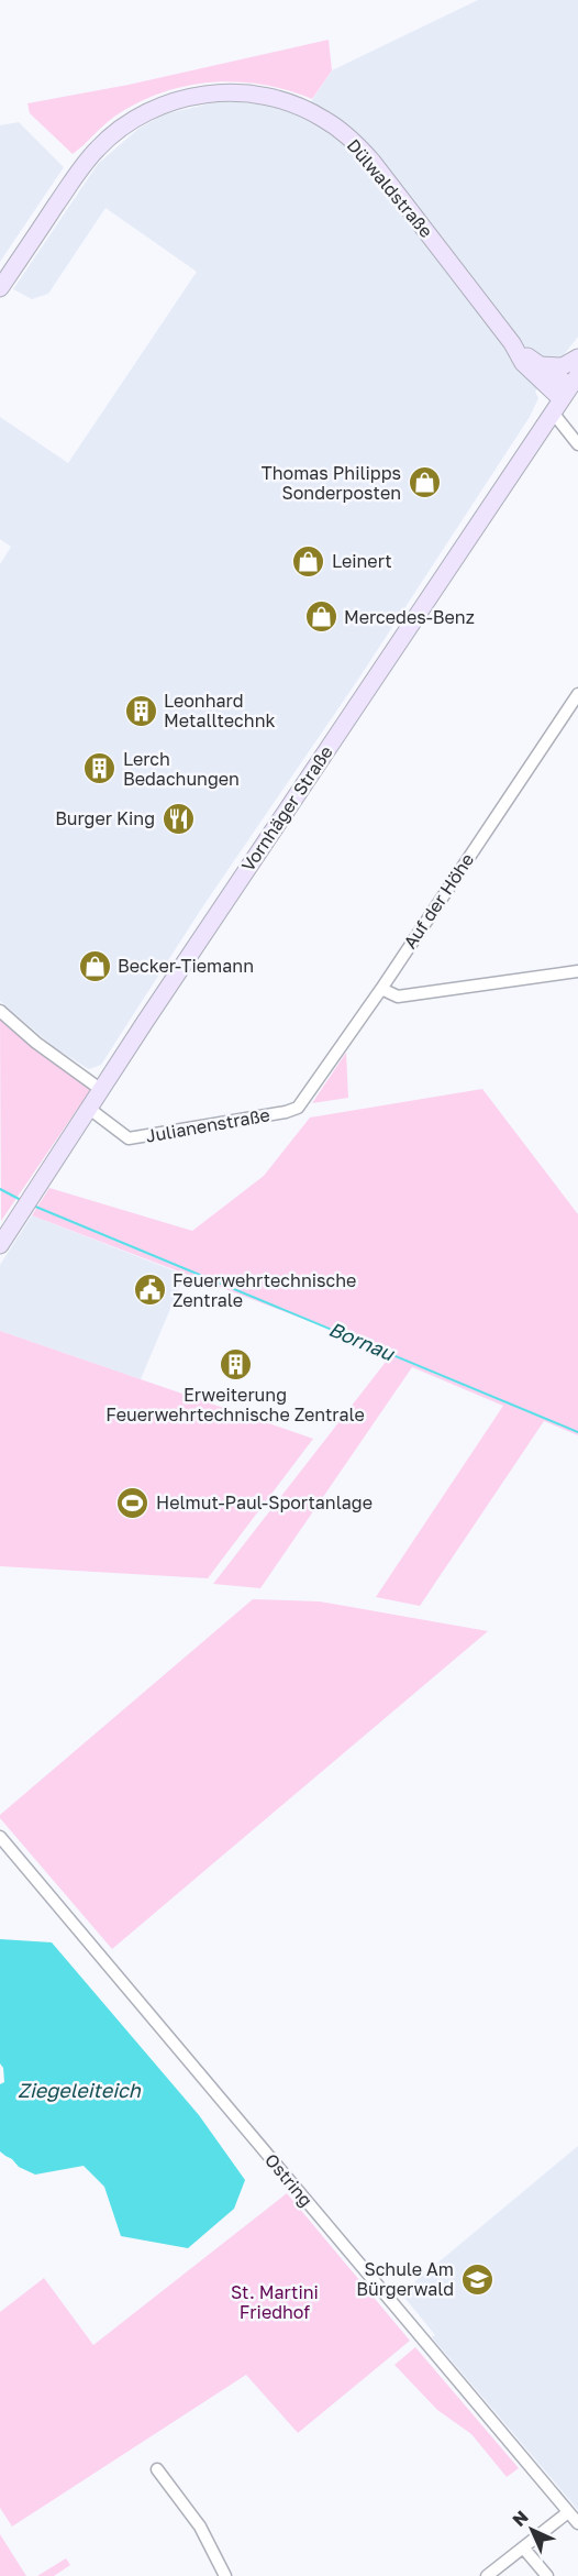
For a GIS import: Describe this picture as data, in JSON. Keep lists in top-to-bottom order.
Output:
{
  "streets": {
    "main road": ["Dülwaldstraße", "Vornhäger Straße"],
    "street": ["Auf der Höhe", "Julianenstraße", "Ostring"]
  },
  "crossings": [
    ["Dülwaldstraße", "Vornhäger Straße"],
    ["Vornhäger Straße", "Julianenstraße"],
    ["Auf der Höhe", "Julianenstraße"]
  ],
  "water": ["Bornau", "Ziegeleiteich"],
  "parks": ["St. Martini Friedhof"],
  "places": {
    "shop": [
      "Thomas Philipps Sonderposten",
      "Leinert",
      "Mercedes-Benz",
      "Becker-Tiemann"
    ],
    "building": ["Leonhard Metalltechnk", "Lerch Bedachungen", "Erweiterung Feuerwehrtechnische Zentrale"],
    "restaurant": ["Burger King"],
    "public building": ["Feuerwehrtechnische Zentrale"],
    "sports": ["Helmut-Paul-Sportanlage"],
    "school or university": ["Schule Am Bürgerwald"]
  },
  "north": "top left"
}
